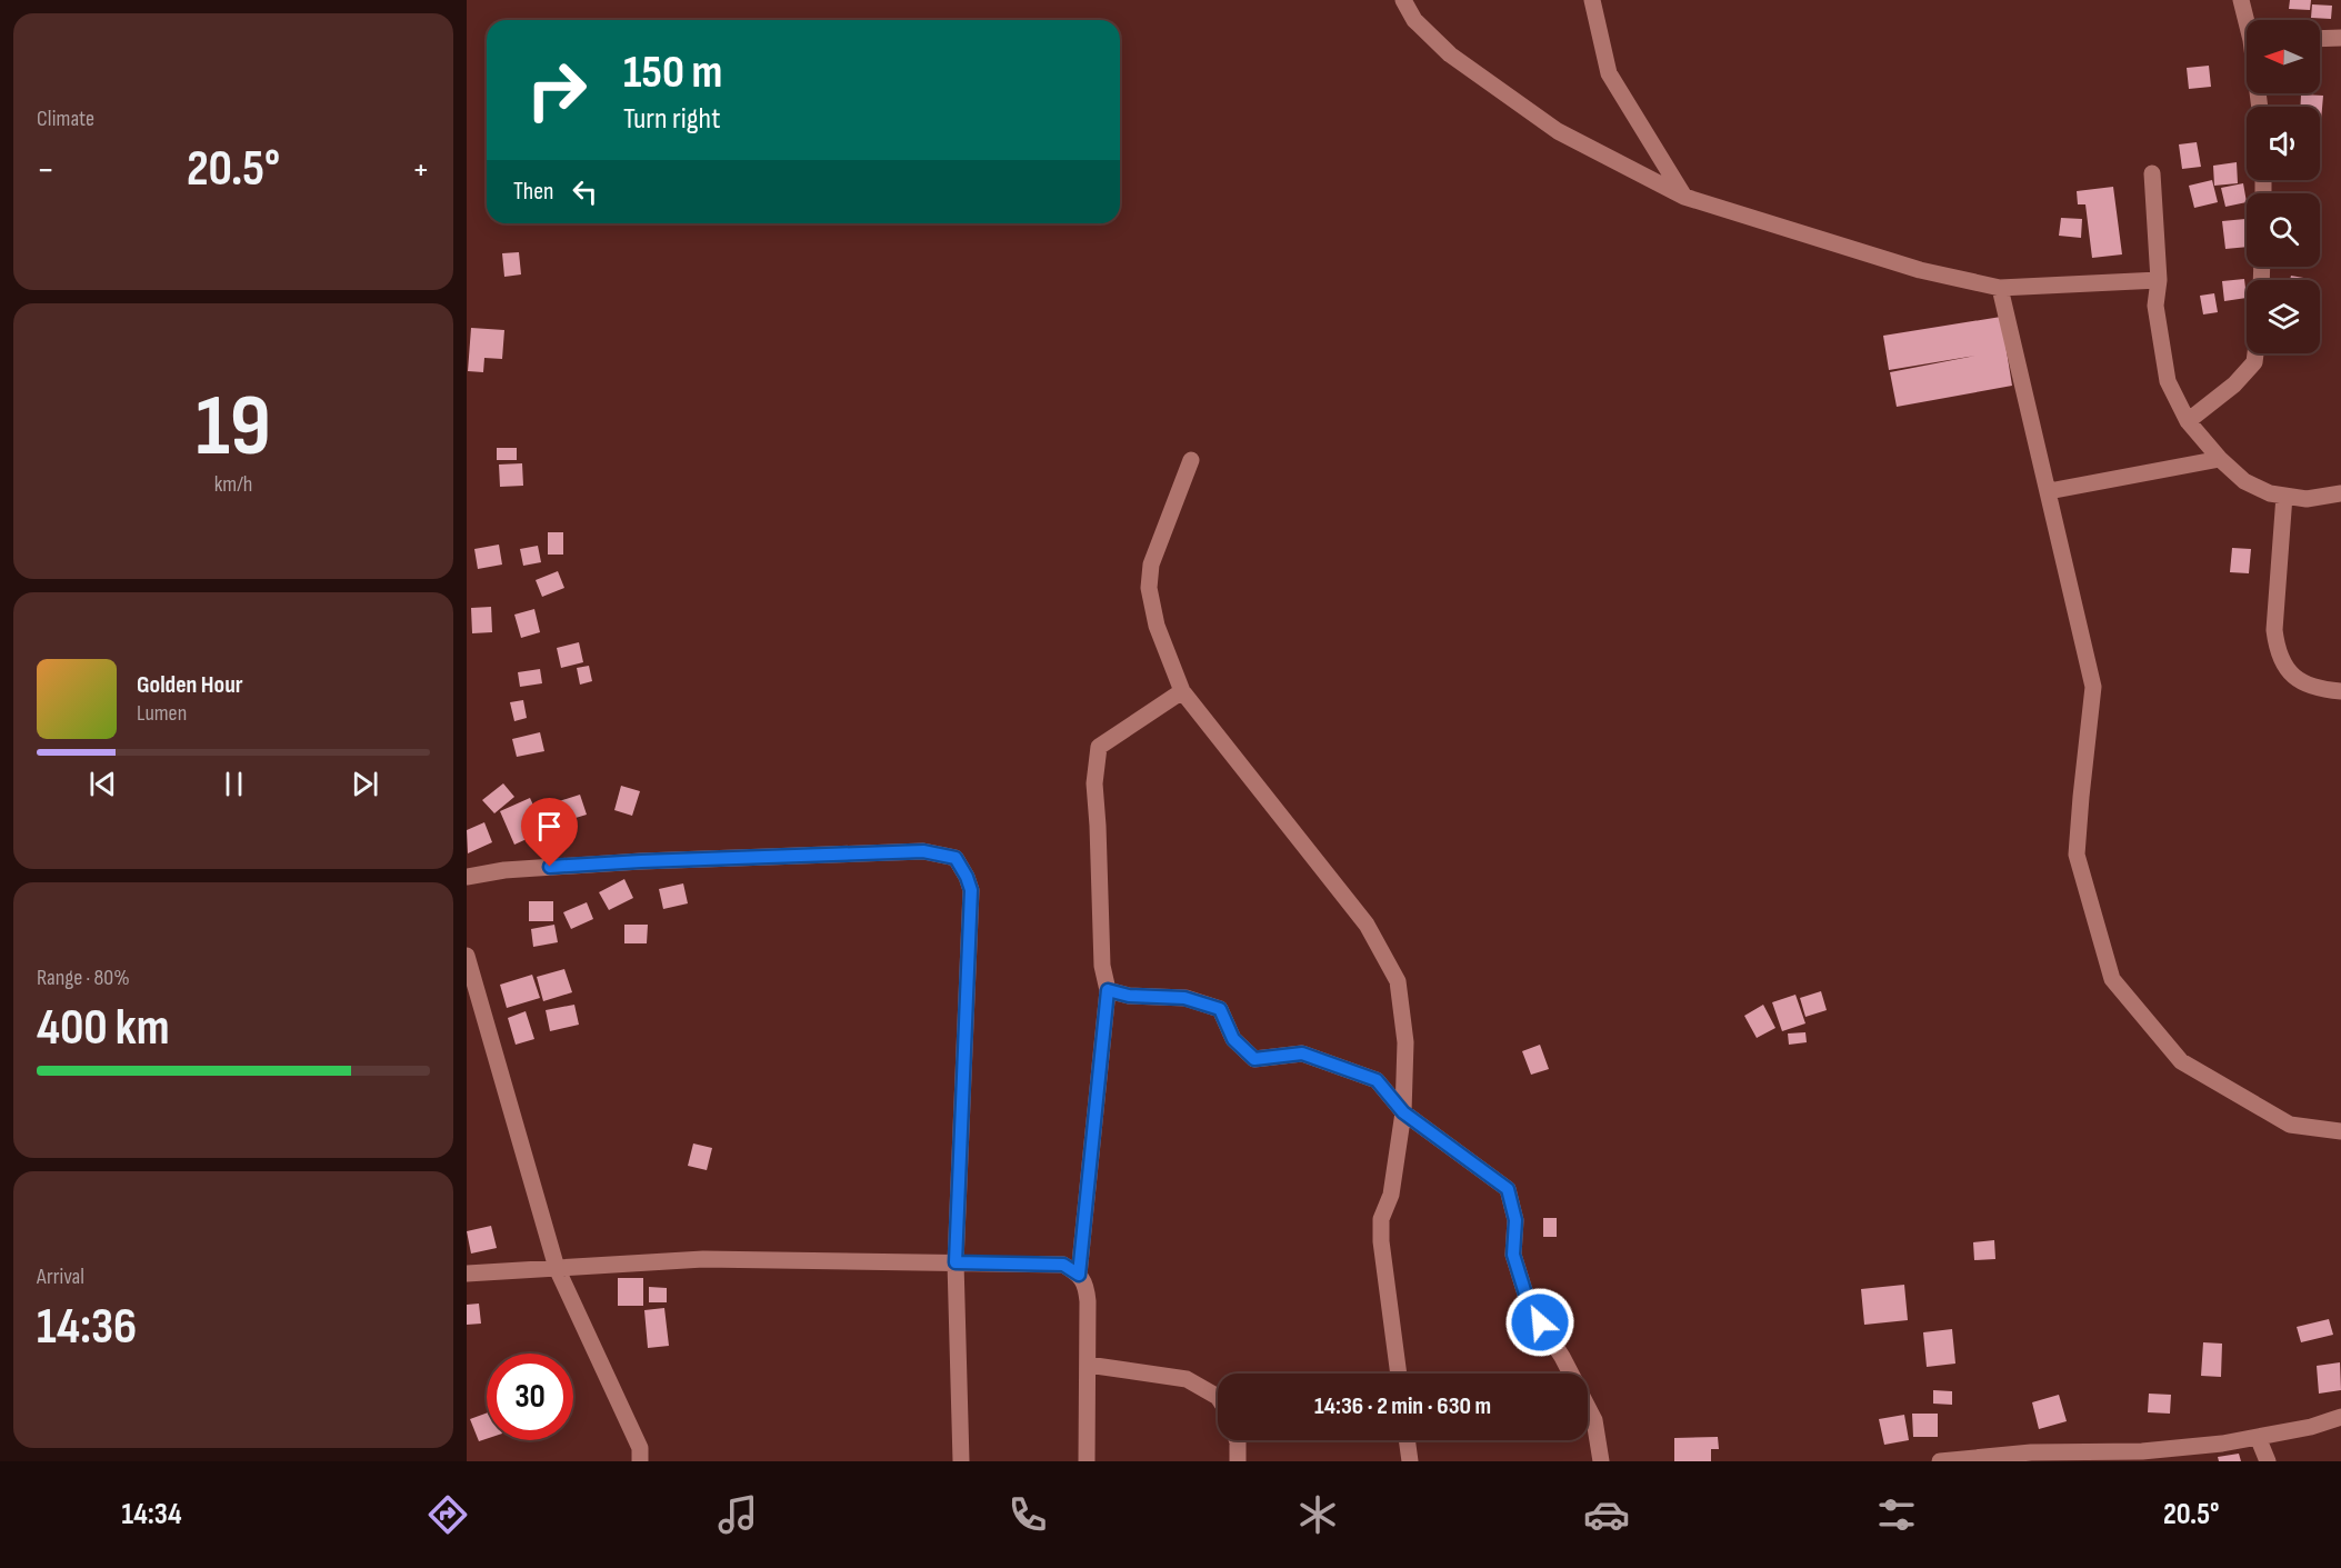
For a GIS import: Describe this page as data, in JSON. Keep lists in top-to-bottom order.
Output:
{
  "north": "left",
  "page": {
    "tile": [
      "Climate",
      ["19", "km/h"],
      ["Range · 80%", "400 km"],
      ["Arrival", "14:36"]
    ],
    "turn": ["150 m", "Turn right"],
    "heat": ["−", "20.5°", "+"],
    "then": "Then",
    "song": ["Golden Hour", "Lumen"],
    "limit": "30",
    "trip": "14:36 · 2 min · 630 m",
    "tabs": ["14:34", "20.5°"]
  }
}
